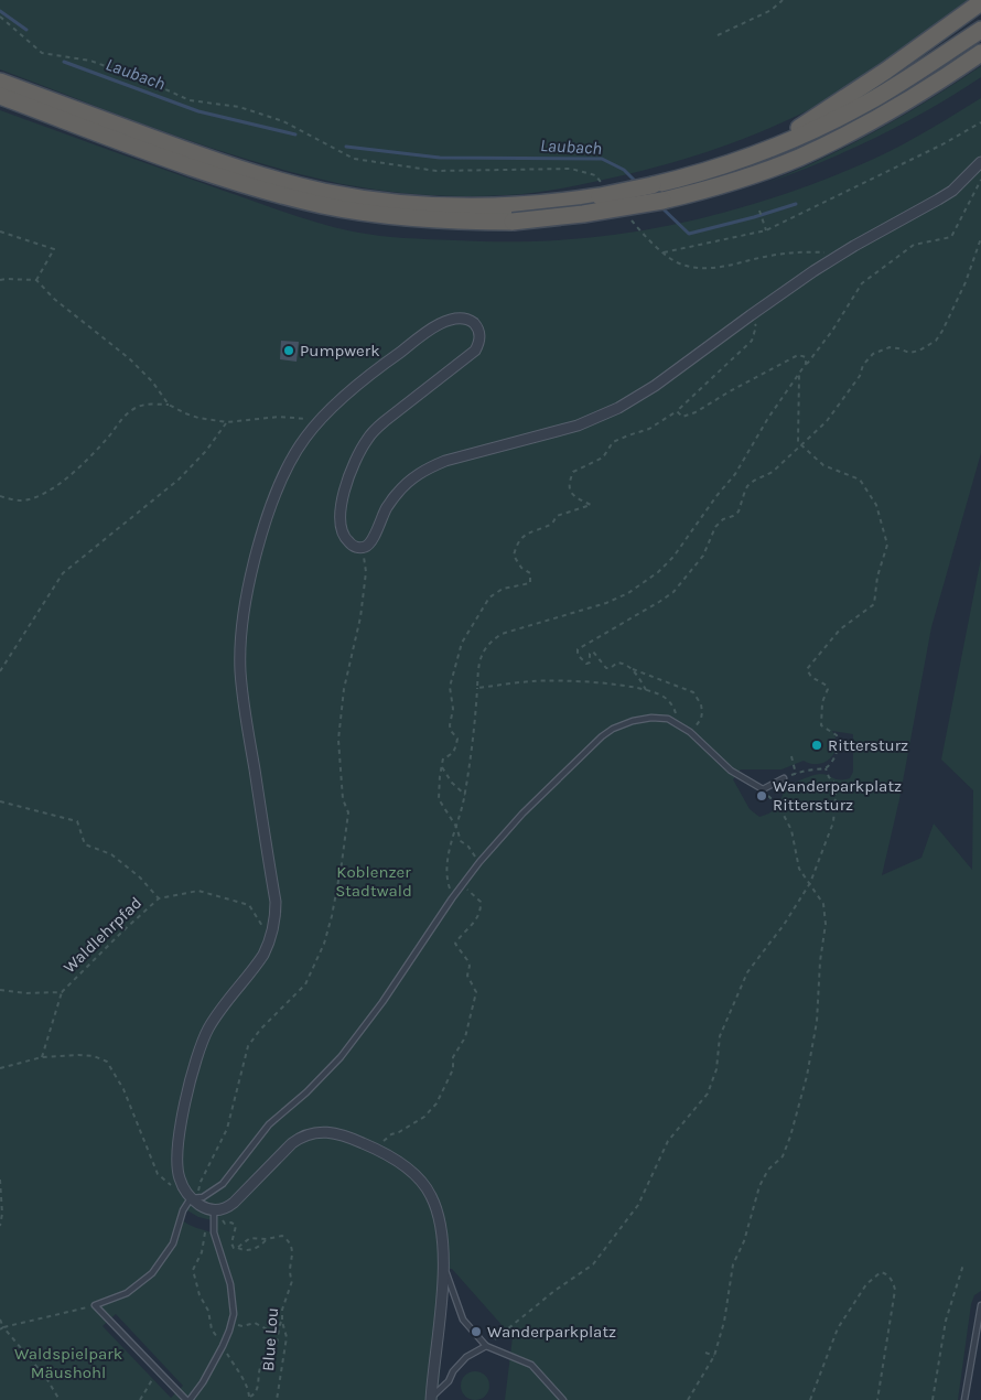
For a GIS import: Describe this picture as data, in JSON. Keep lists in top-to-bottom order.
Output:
{
  "streets": {
    "path": ["Waldlehrpfad", "Blue Lou"]
  },
  "water": ["Laubach"],
  "parks": ["Koblenzer Stadtwald", "Waldspielpark Mäushohl"],
  "places": [
    "Pumpwerk",
    "Rittersturz",
    "Wanderparkplatz Rittersturz",
    "Wanderparkplatz"
  ]
}
